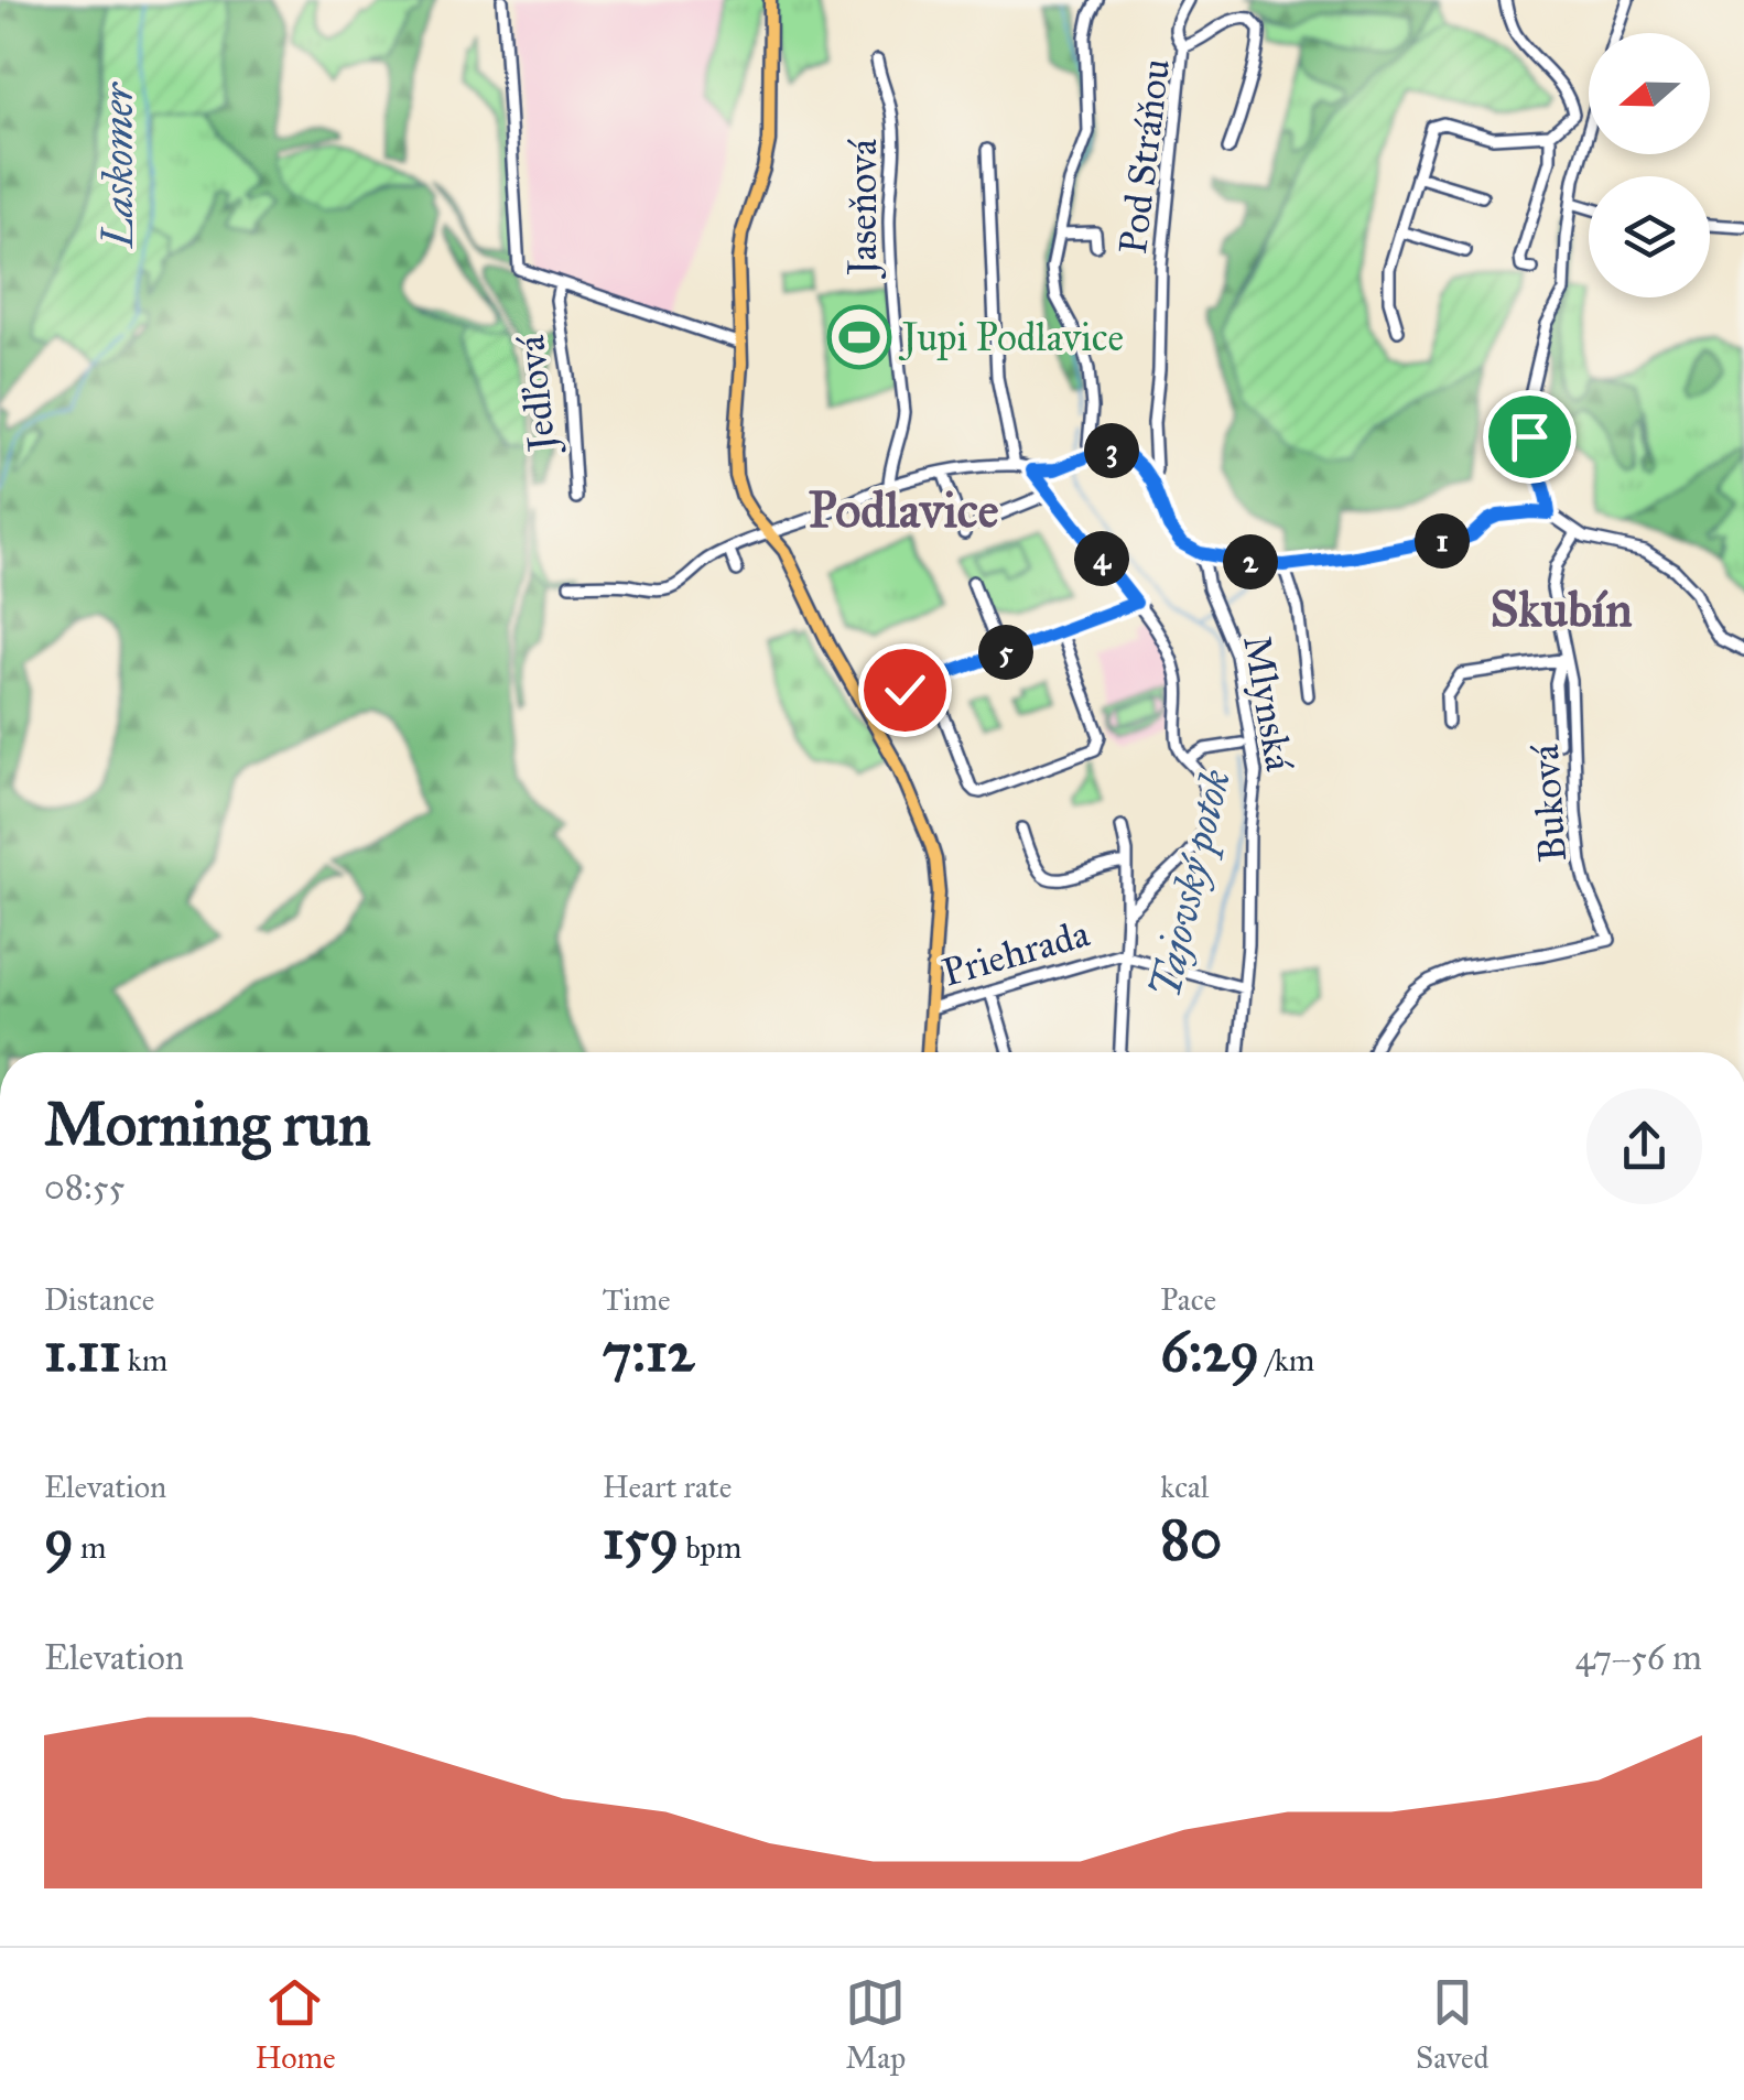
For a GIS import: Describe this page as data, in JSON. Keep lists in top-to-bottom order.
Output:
{
  "streets": {
    "street": [
      "Pod Stráňou",
      "Jaseňová",
      "Jedľová",
      "Mlynská",
      "Buková",
      "Priehrada"
    ]
  },
  "crossings": [
    ["Mlynská", "Priehrada"]
  ],
  "districts": ["Podlavice", "Skubín"],
  "water": ["Laskomer", "Tajovský potok"],
  "places": {
    "sports": ["Jupi Podlavice"]
  },
  "north": "left",
  "page": {
    "pins": [
      "3",
      "1",
      "4",
      "2",
      "5"
    ],
    "heading": ["Morning run", "08:55"],
    "stats": [
      ["Distance", "1.11 km"],
      ["Time", "7:12"],
      ["Pace", "6:29 /km"],
      ["Elevation", "9 m"],
      ["Heart rate", "159 bpm"],
      ["kcal", "80"]
    ],
    "chart": ["Elevation", "47–56 m"],
    "tabs": ["Home", "Map", "Saved"]
  }
}
